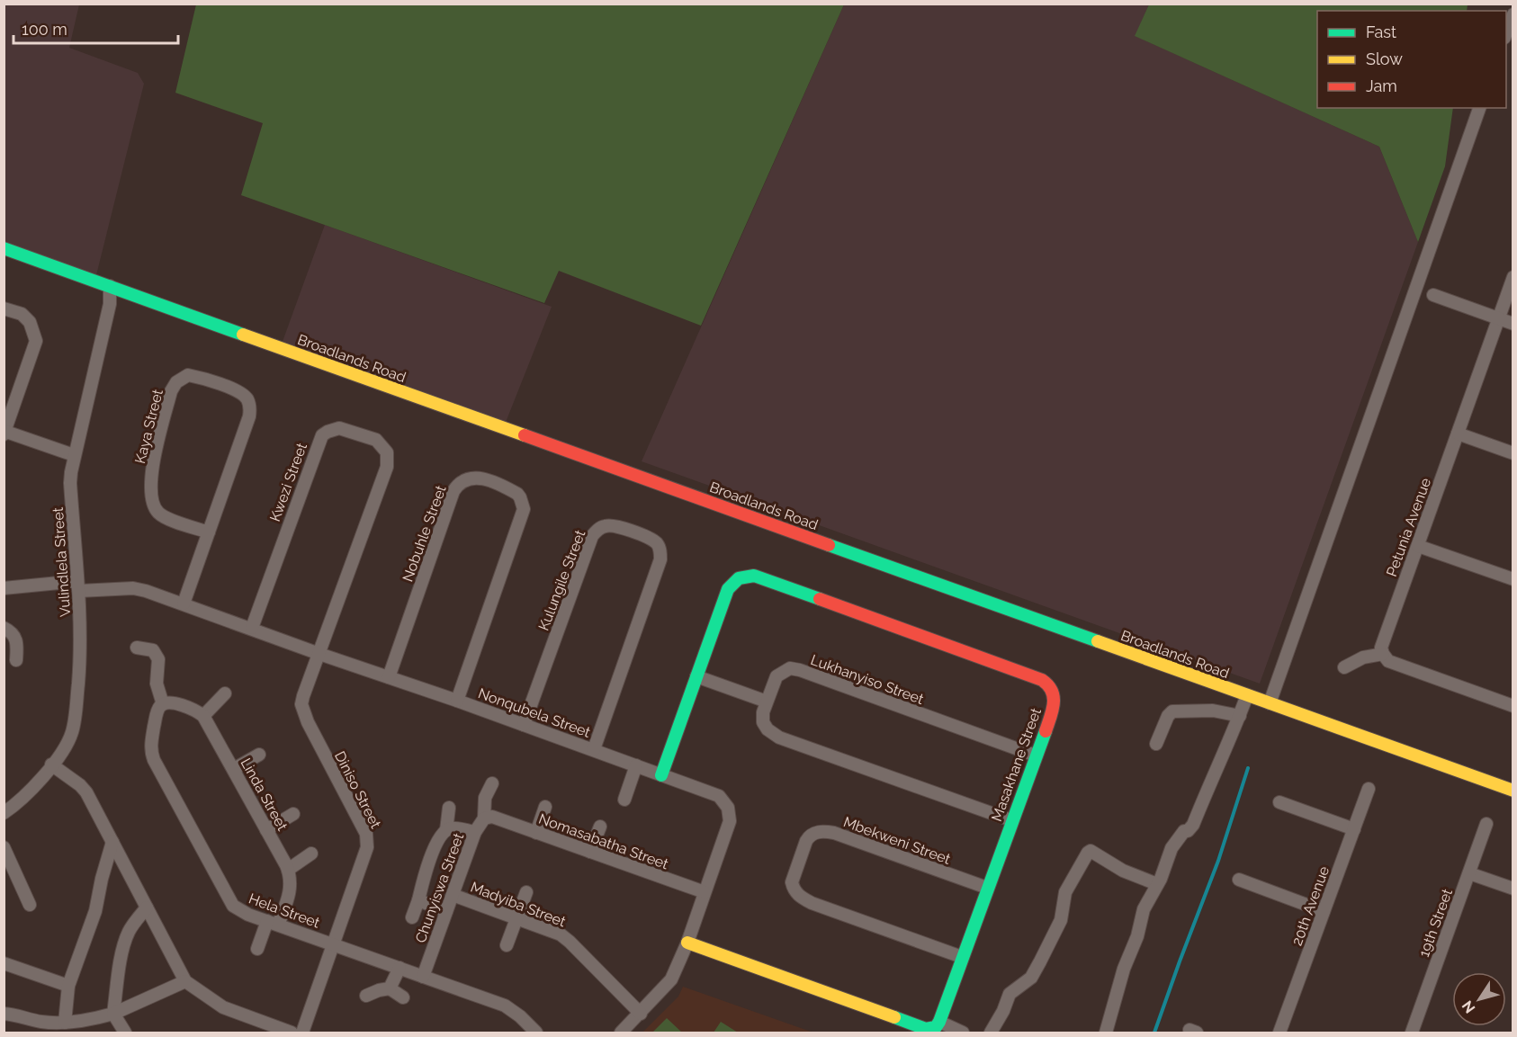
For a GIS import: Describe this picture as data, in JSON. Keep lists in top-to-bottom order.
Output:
{
  "streets": {
    "main road": ["Broadlands Road", "Masakhane Street"],
    "street": [
      "Kaya Street",
      "Kwezi Street",
      "Petunia Avenue",
      "Nobuhle Street",
      "Vulindlela Street",
      "Kulungile Street",
      "Lukhanyiso Street",
      "Nonqubela Street",
      "Diniso Street",
      "Linda Street",
      "Mbekweni Street",
      "Nomasabatha Street",
      "Chunyiswa Street",
      "Madyiba Street",
      "20th Avenue",
      "Hela Street",
      "19th Street"
    ]
  },
  "crossings": [
    ["Broadlands Road", "Vulindlela Street"],
    ["Kaya Street", "Nonqubela Street"],
    ["Kwezi Street", "Nonqubela Street"],
    ["Kwezi Street", "Diniso Street"],
    ["Nobuhle Street", "Nonqubela Street"],
    ["Vulindlela Street", "Nonqubela Street"],
    ["Kulungile Street", "Nonqubela Street"],
    ["Lukhanyiso Street", "Masakhane Street"],
    ["Nonqubela Street", "Masakhane Street"],
    ["Nonqubela Street", "Diniso Street"],
    ["Nonqubela Street", "Nomasabatha Street"],
    ["Nonqubela Street", "Madyiba Street"],
    ["Masakhane Street", "Mbekweni Street"],
    ["Diniso Street", "Hela Street"],
    ["Linda Street", "Hela Street"],
    ["Nomasabatha Street", "Chunyiswa Street"],
    ["Chunyiswa Street", "Madyiba Street"],
    ["Chunyiswa Street", "Hela Street"]
  ],
  "legend": ["Fast", "Slow", "Jam"],
  "scale_bar": "100 m",
  "north": "bottom left"
}
